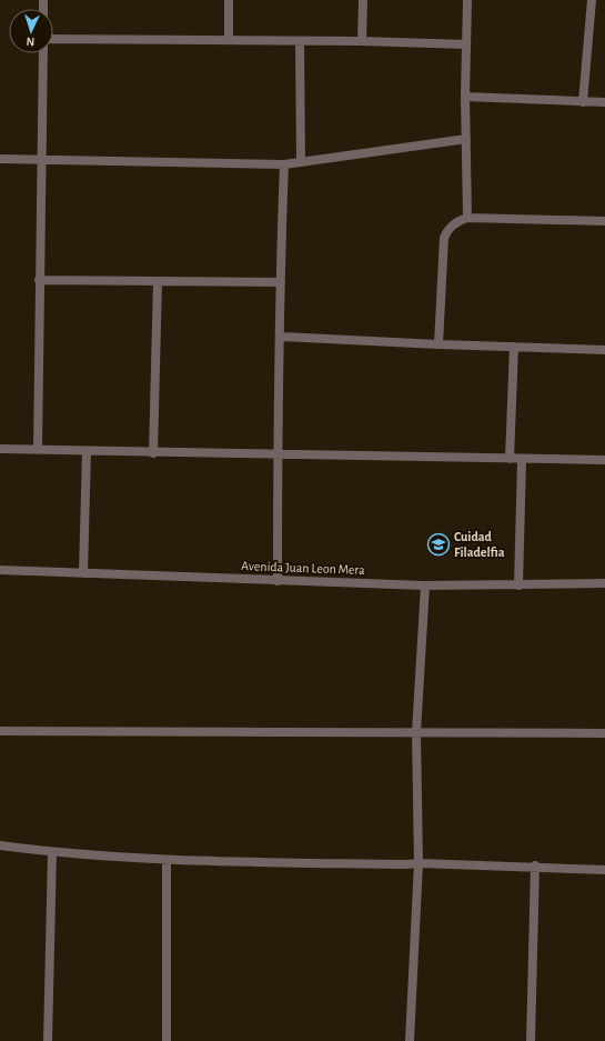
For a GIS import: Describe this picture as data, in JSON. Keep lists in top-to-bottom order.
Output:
{
  "streets": {
    "street": ["Avenida Juan Leon Mera"]
  },
  "places": {
    "school or university": ["Cuidad Filadelfia"]
  },
  "north": "bottom"
}
